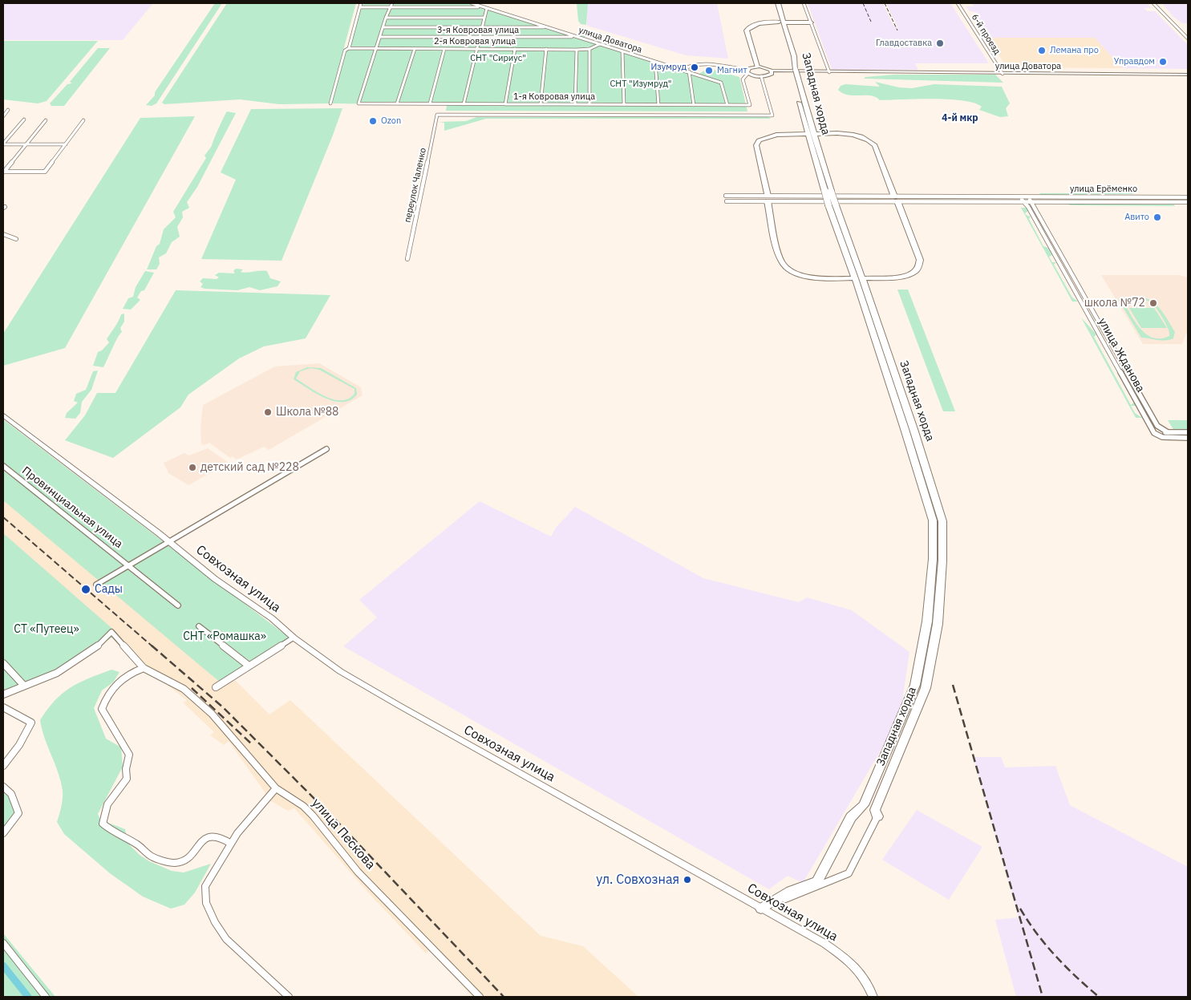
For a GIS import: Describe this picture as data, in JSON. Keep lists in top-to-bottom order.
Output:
{
  "streets": {
    "highway": ["Западная хорда"],
    "street": [
      "3-я Ковровая улица",
      "6-й проезд",
      "улица Доватора",
      "2-я Ковровая улица",
      "1-я Ковровая улица",
      "переулок Чаленко",
      "улица Ерёменко",
      "улица Жданова",
      "Провинциальная улица",
      "Совхозная улица",
      "улица Пескова"
    ]
  },
  "crossings": [
    ["3-я Ковровая улица", "улица Доватора"],
    ["6-й проезд", "улица Доватора"],
    ["улица Доватора", "2-я Ковровая улица"],
    ["улица Доватора", "1-я Ковровая улица"],
    ["улица Доватора", "переулок Чаленко"],
    ["2-я Ковровая улица", "1-я Ковровая улица"],
    ["Западная хорда", "Совхозная улица"],
    ["улица Ерёменко", "улица Жданова"]
  ],
  "districts": ["4-й мкр"],
  "parks": [
    "СНТ \"Сириус\"",
    "СНТ \"Изумруд\"",
    "СТ «Путеец»",
    "СНТ «Ромашка»"
  ],
  "places": [
    "Главдоставка",
    "Лемана про",
    "Управдом",
    "Изумруд",
    "Магнит",
    "Ozon",
    "Авито",
    "школа №72",
    "Школа №88",
    "детский сад №228",
    "Сады",
    "ул. Совхозная"
  ]
}
